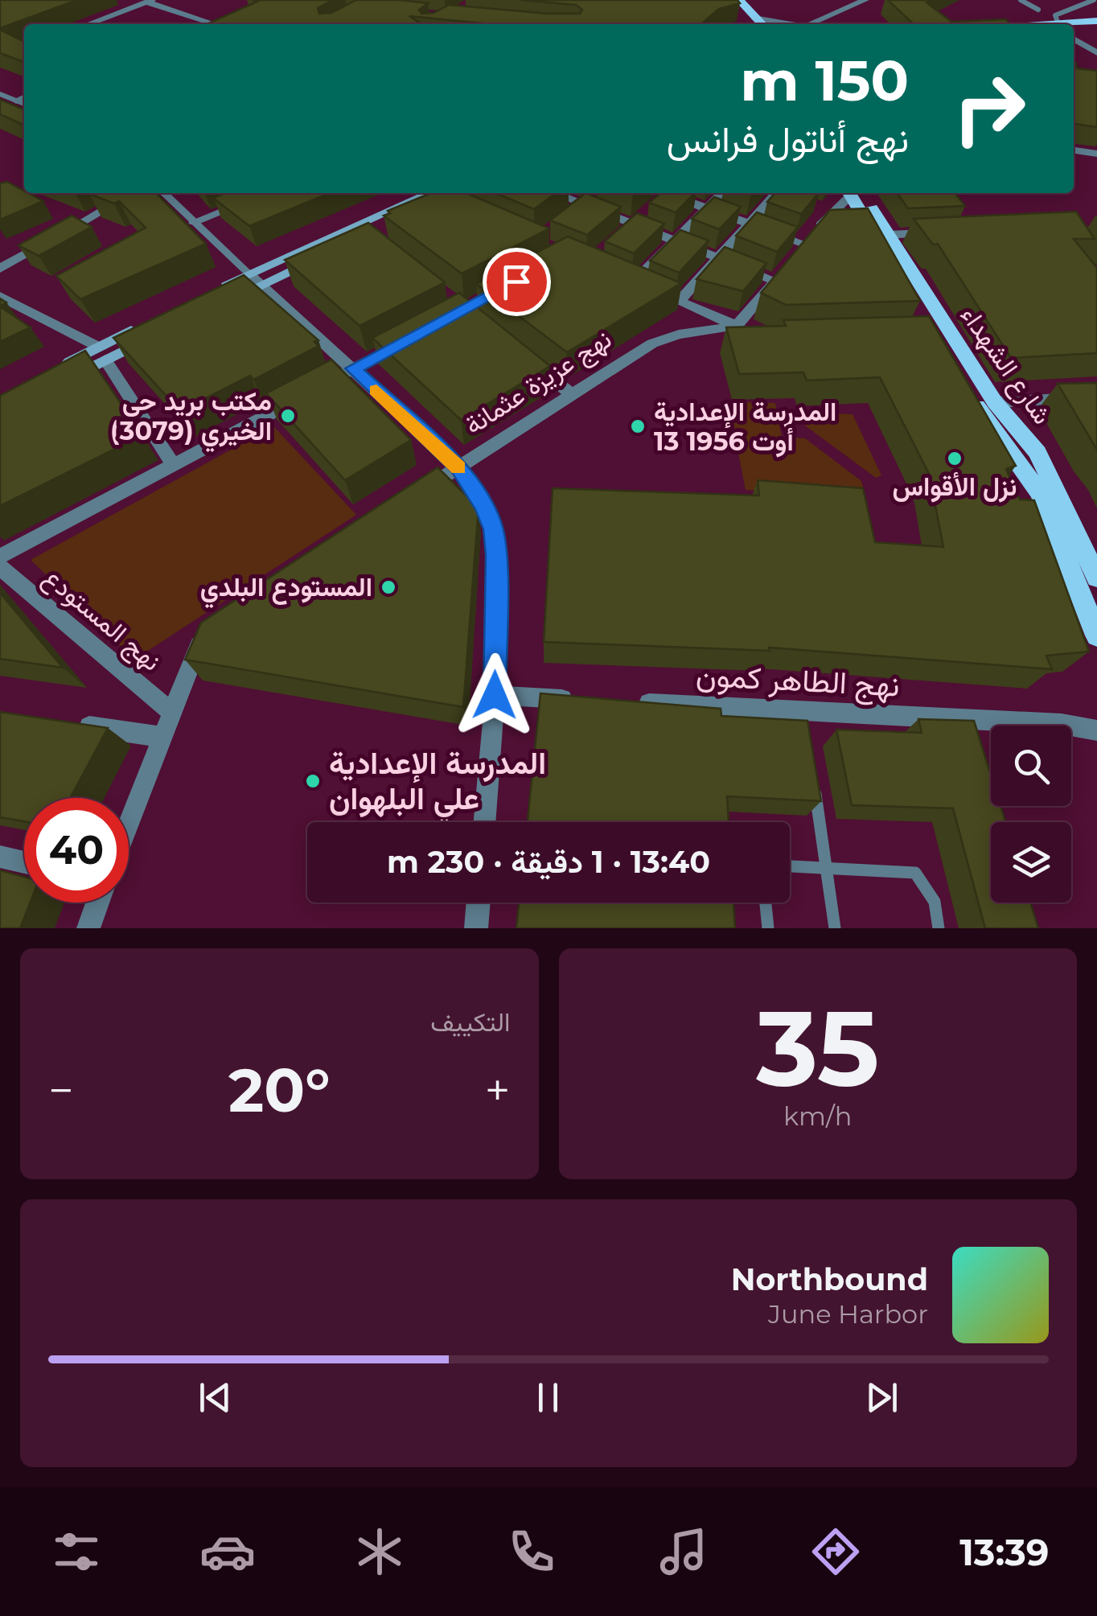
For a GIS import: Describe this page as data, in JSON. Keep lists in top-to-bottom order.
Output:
{
  "streets": {
    "main road": ["شارع الشهداء"],
    "street": ["نهج عزيزة عثمانة", "نهج المستودع", "نهج الطاهر كمون"]
  },
  "places": [
    "مكتب بريد حي الخيري (3079)",
    "المدرسة الإعدادية 13 أوت 1956",
    "نزل الأقواس",
    "المستودع البلدي",
    "المدرسة الإعدادية علي البلهوان"
  ],
  "page": {
    "turn": ["150 m", "نهج أناتول فرانس"],
    "limit": "40",
    "trip": "13:40 · 1 دقيقة · 230 m",
    "tile": [
      ["35", "km/h"],
      "التكييف"
    ],
    "heat": ["−", "20°", "+"],
    "song": ["Northbound", "June Harbor"],
    "tabs": "13:39"
  }
}
